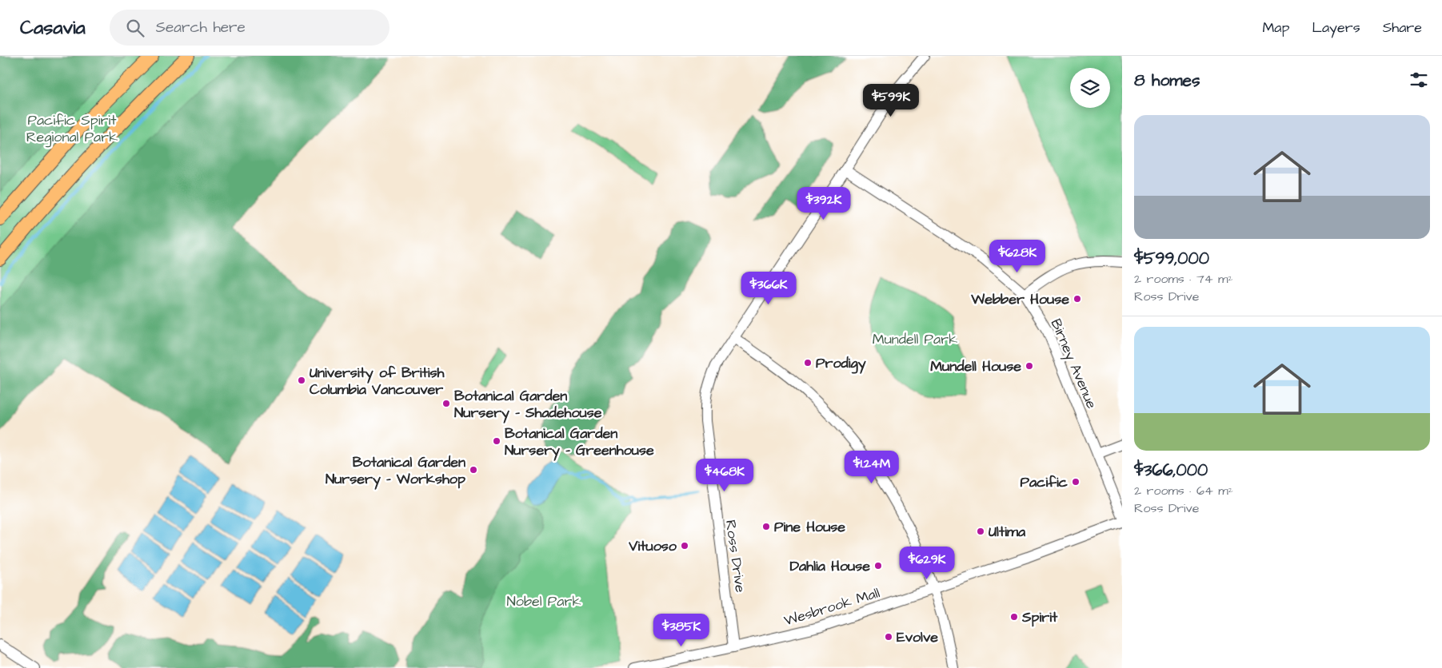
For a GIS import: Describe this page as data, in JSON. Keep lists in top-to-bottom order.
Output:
{
  "streets": {
    "street": ["Birney Avenue", "Ross Drive", "Wesbrook Mall"]
  },
  "crossings": [
    ["Birney Avenue", "Ross Drive"],
    ["Ross Drive", "Wesbrook Mall"]
  ],
  "parks": ["Pacific Spirit Regional Park", "Mundell Park", "Nobel Park"],
  "places": [
    "Webber House",
    "Prodigy",
    "Mundell House",
    "University of British Columbia Vancouver",
    "Botanical Garden Nursery - Shadehouse",
    "Botanical Garden Nursery - Greenhouse",
    "Botanical Garden Nursery - Workshop",
    "Pacific",
    "Pine House",
    "Ultima",
    "Vituoso",
    "Dahlia House",
    "Spirit",
    "Evolve"
  ],
  "page": {
    "header": "Casavia",
    "search": "Search here",
    "nav": ["Map", "Layers", "Share"],
    "heading": "8 homes",
    "price": [
      "$599K",
      "$392K",
      "$628K",
      "$366K",
      "$1.24M",
      "$468K",
      "$629K",
      "$385K"
    ],
    "list": [
      {
        "name": "$599,000",
        "note": "2 rooms · 74 m² · Ross Drive"
      },
      {
        "name": "$366,000",
        "note": "2 rooms · 64 m² · Ross Drive"
      }
    ]
  }
}
